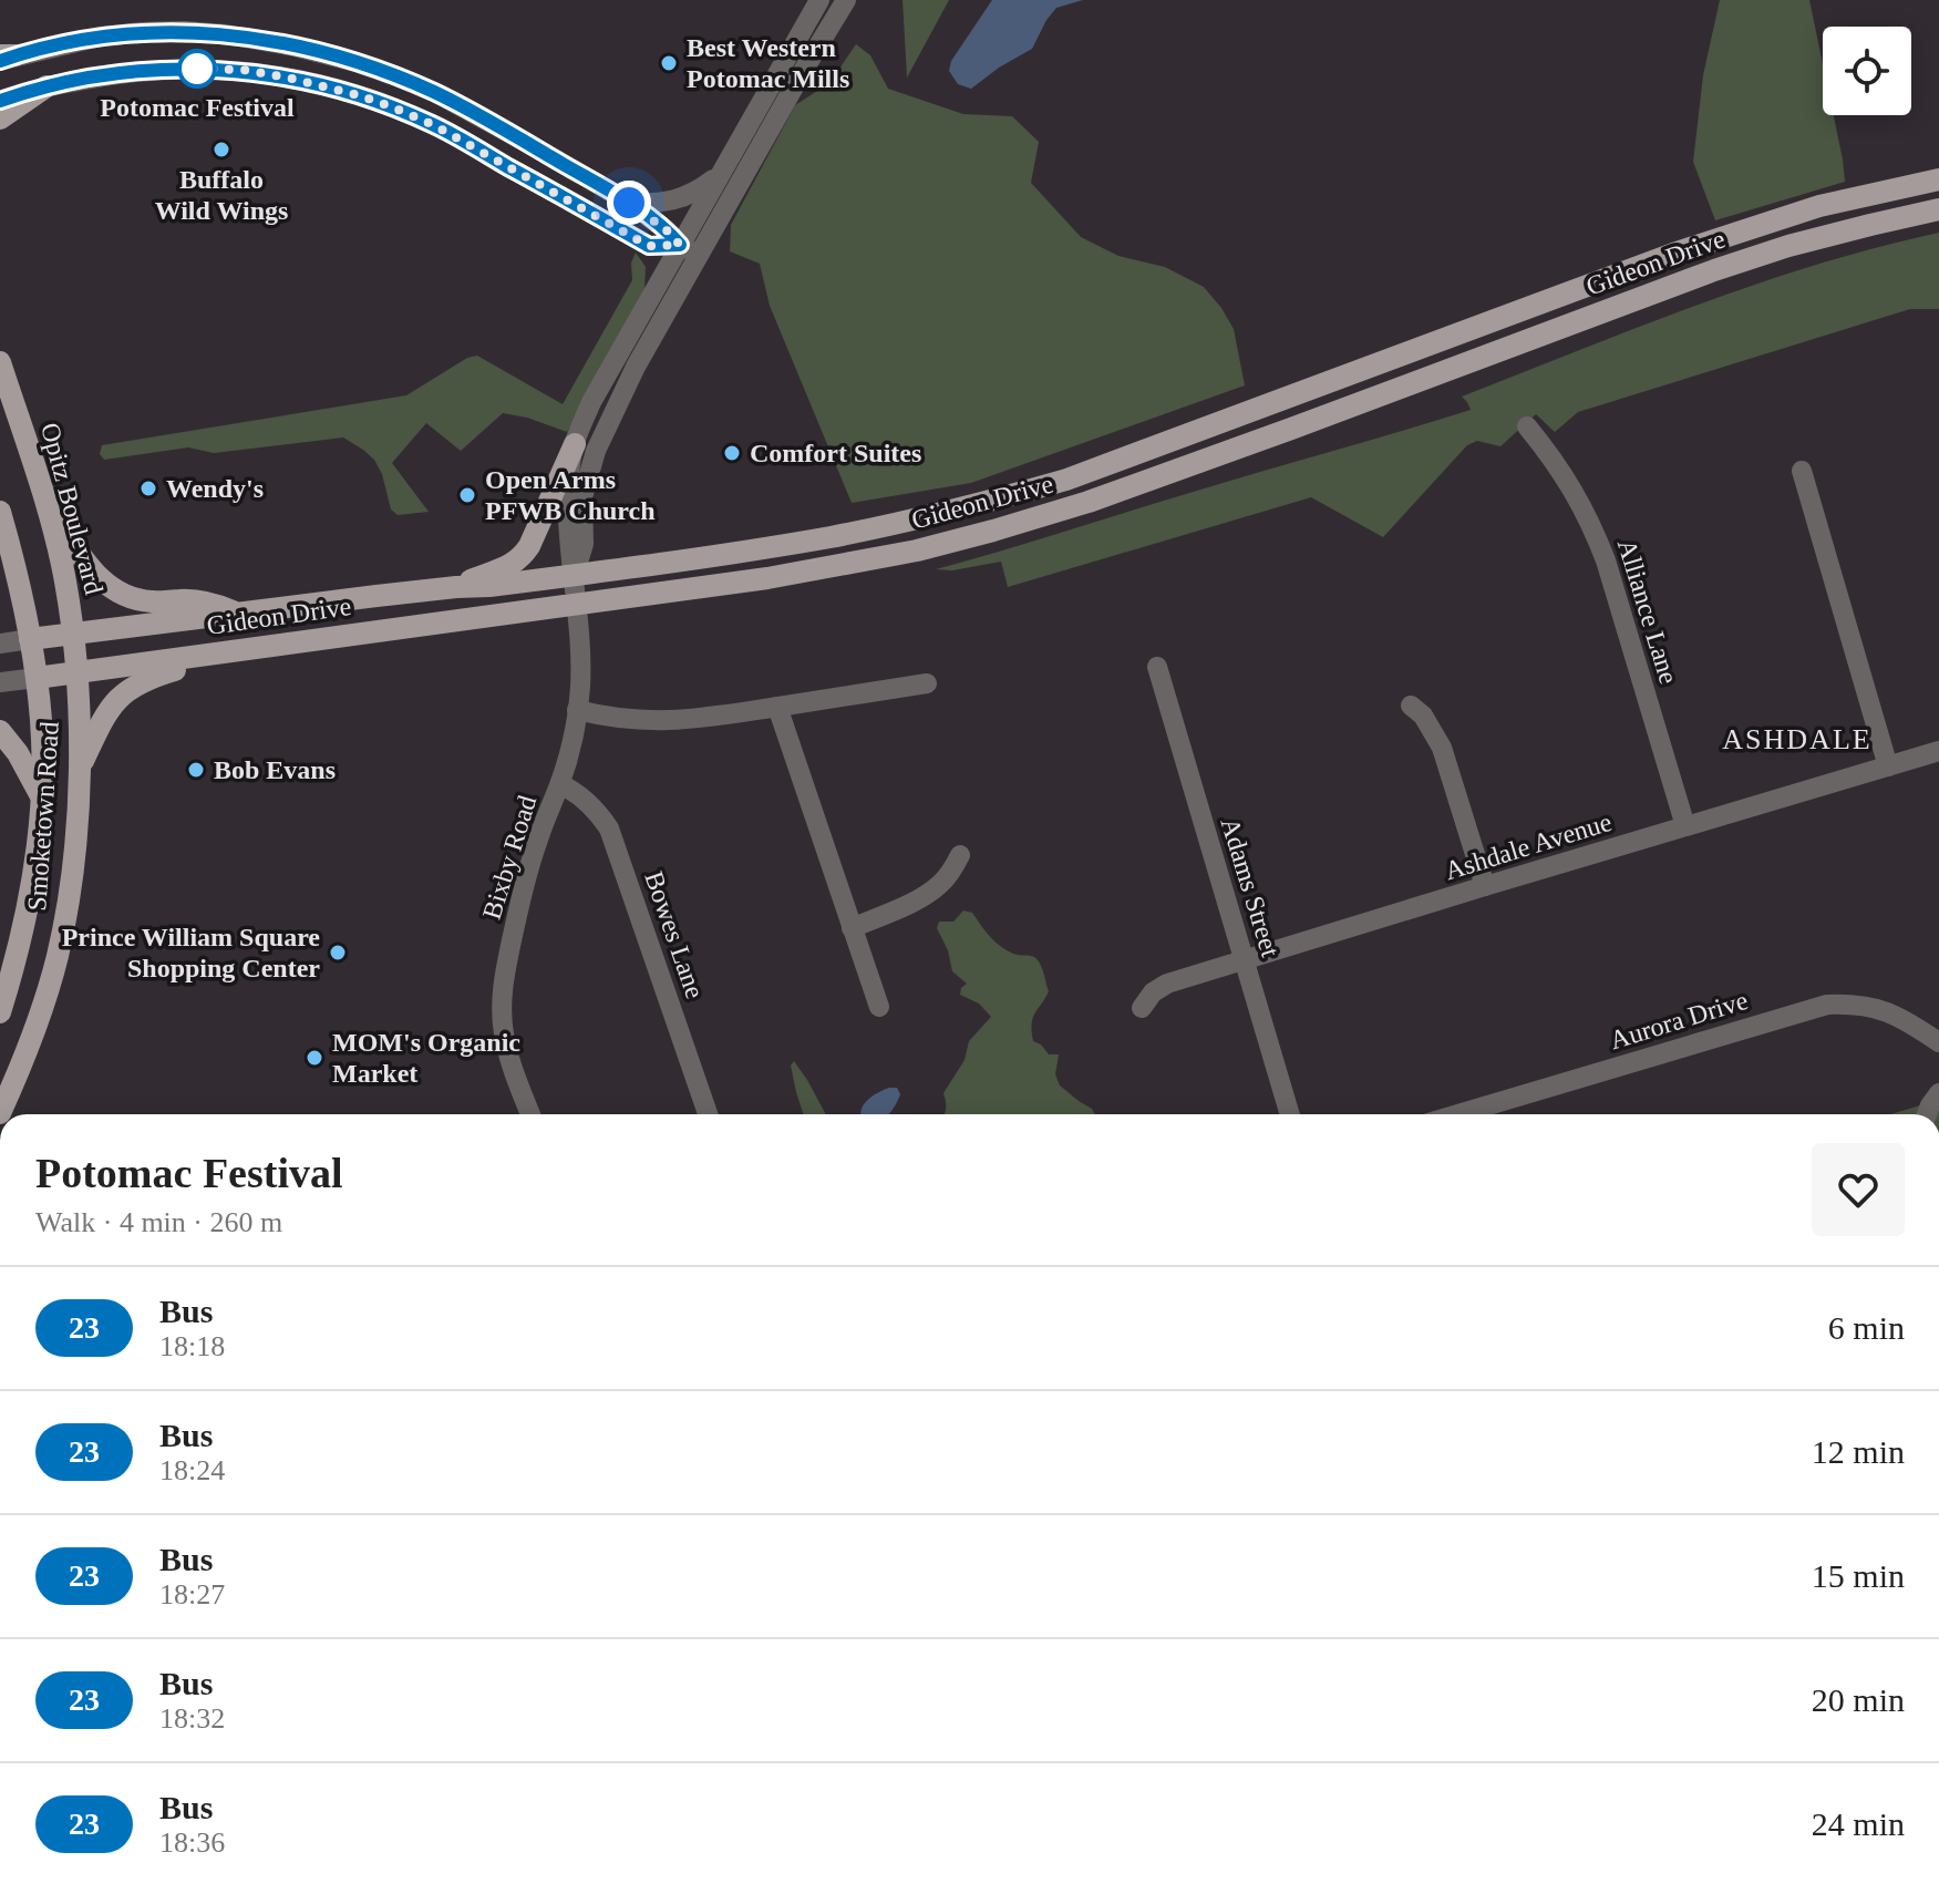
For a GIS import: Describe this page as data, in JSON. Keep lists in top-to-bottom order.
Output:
{
  "streets": {
    "main road": ["Gideon Drive", "Opitz Boulevard", "Smoketown Road"],
    "street": [
      "Alliance Lane",
      "Ashdale Avenue",
      "Bixby Road",
      "Adams Street",
      "Bowes Lane",
      "Aurora Drive"
    ]
  },
  "crossings": [
    ["Gideon Drive", "Opitz Boulevard"],
    ["Gideon Drive", "Smoketown Road"],
    ["Gideon Drive", "Bixby Road"],
    ["Opitz Boulevard", "Smoketown Road"],
    ["Alliance Lane", "Ashdale Avenue"],
    ["Ashdale Avenue", "Adams Street"],
    ["Bixby Road", "Bowes Lane"]
  ],
  "districts": ["ASHDALE"],
  "places": [
    "Best Western Potomac Mills",
    "Potomac Festival",
    "Buffalo Wild Wings",
    "Comfort Suites",
    "Wendy's",
    "Open Arms PFWB Church",
    "Bob Evans",
    "Prince William Square Shopping Center",
    "MOM's Organic Market"
  ],
  "lines": ["bus line 23"],
  "page": {
    "heading": ["Potomac Festival", "Walk · 4 min · 260 m"],
    "list": [
      {
        "mark": "23",
        "name": "Bus",
        "note": "18:18",
        "value": "6 min"
      },
      {
        "mark": "23",
        "name": "Bus",
        "note": "18:24",
        "value": "12 min"
      },
      {
        "mark": "23",
        "name": "Bus",
        "note": "18:27",
        "value": "15 min"
      },
      {
        "mark": "23",
        "name": "Bus",
        "note": "18:32",
        "value": "20 min"
      },
      {
        "mark": "23",
        "name": "Bus",
        "note": "18:36",
        "value": "24 min"
      }
    ]
  }
}
